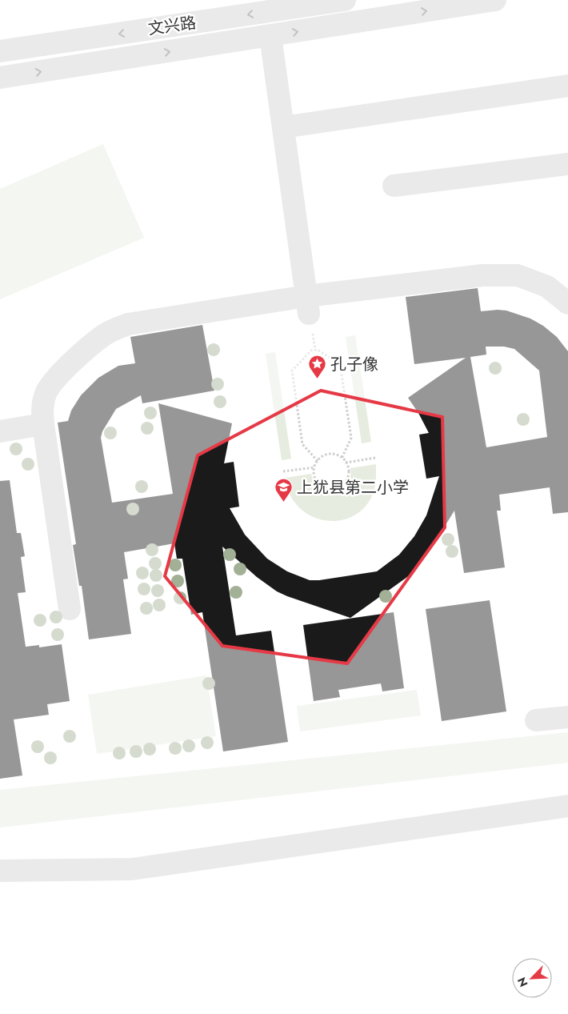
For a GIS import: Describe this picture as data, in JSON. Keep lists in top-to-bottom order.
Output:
{
  "streets": {
    "street": ["文兴路"]
  },
  "places": {
    "place": ["孔子像"],
    "school or university": ["上犹县第二小学"]
  },
  "north": "bottom left"
}
